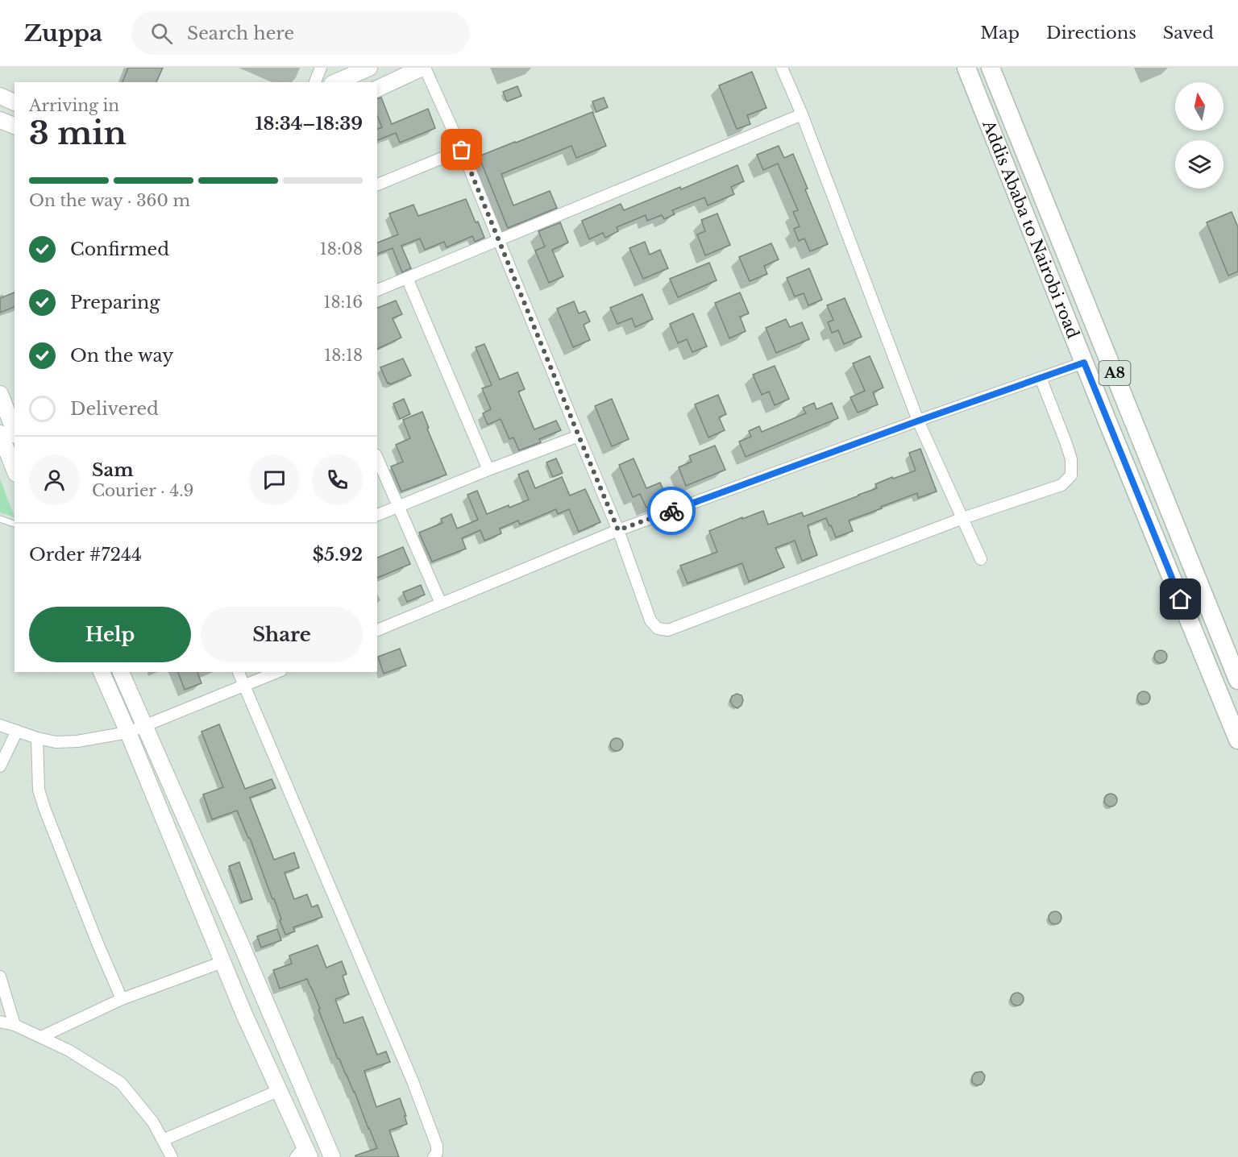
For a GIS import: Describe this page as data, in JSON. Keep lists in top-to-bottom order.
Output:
{
  "streets": {
    "highway": ["Addis Ababa to Nairobi road", "A8"]
  },
  "north": "top",
  "page": {
    "header": "Zuppa",
    "search": "Search here",
    "nav": ["Map", "Directions", "Saved"],
    "heading": ["3 min", "Arriving in", "18:34–18:39"],
    "panel": [
      "Sam",
      "Courier · 4.9",
      "Order #7244",
      "$5.92"
    ],
    "bar": "On the way · 360 m",
    "list": [
      ["Confirmed", "18:08"],
      ["Preparing", "18:16"],
      ["On the way", "18:18"],
      "Delivered"
    ],
    "buttons": ["Help", "Share"]
  }
}
